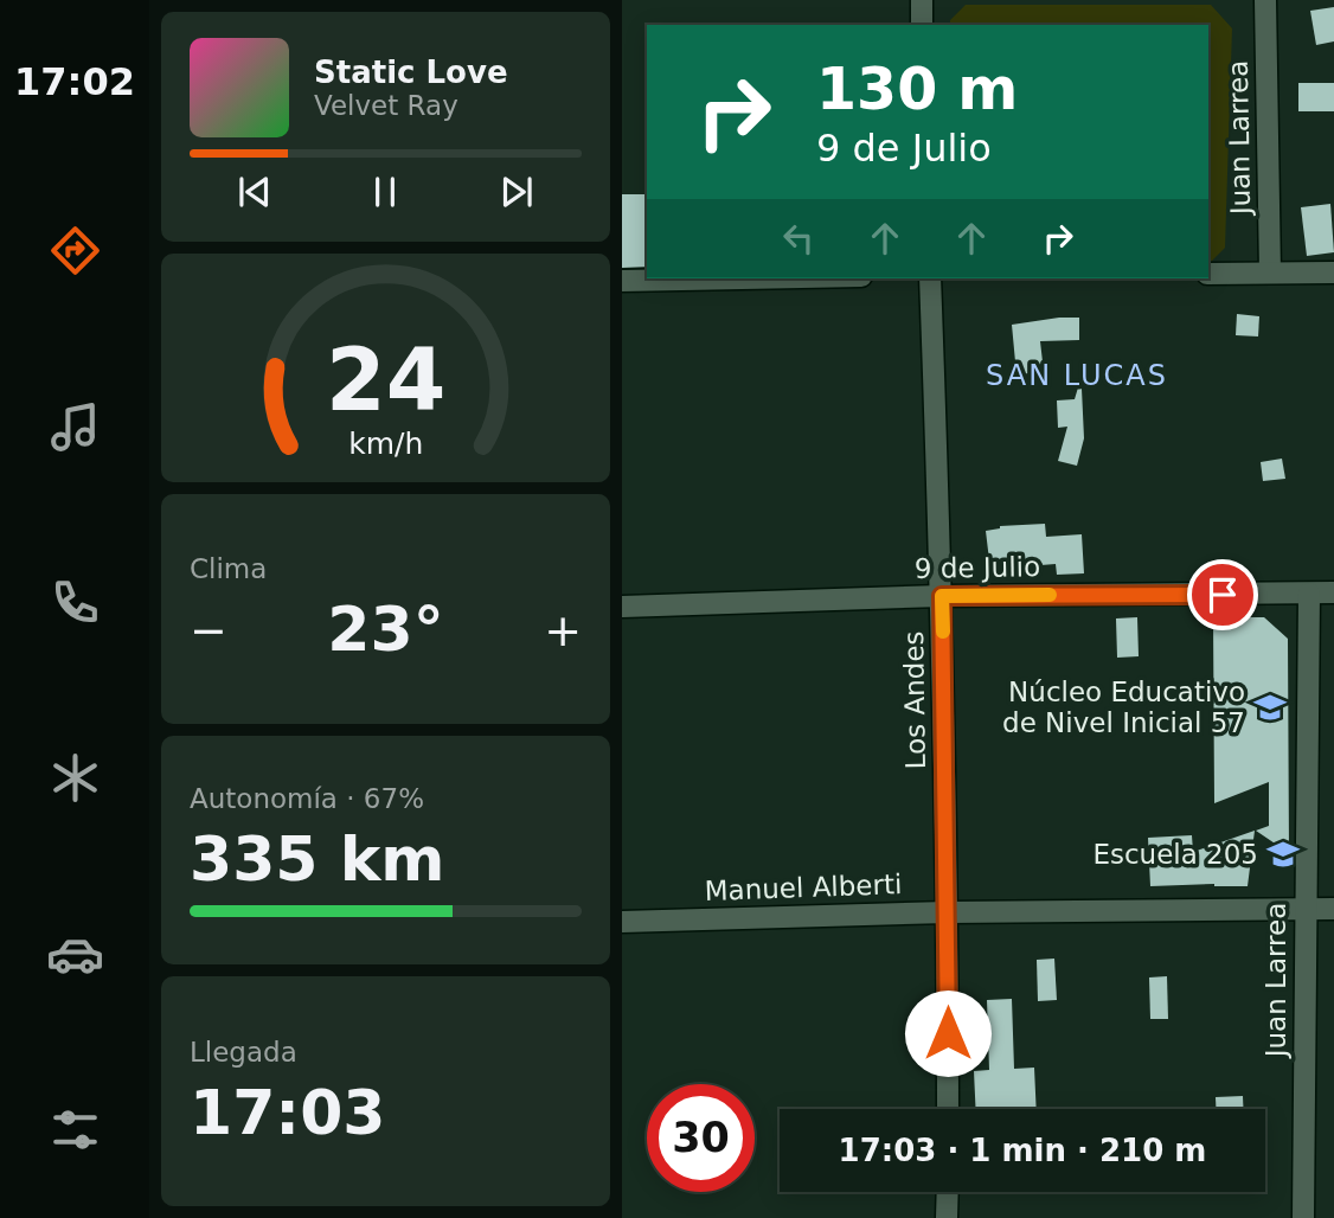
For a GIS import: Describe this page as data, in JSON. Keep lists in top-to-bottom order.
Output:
{
  "streets": {
    "street": [
      "Juan Larrea",
      "9 de Julio",
      "Los Andes",
      "Manuel Alberti"
    ]
  },
  "crossings": [
    ["Juan Larrea", "9 de Julio"],
    ["Juan Larrea", "Manuel Alberti"],
    ["9 de Julio", "Los Andes"],
    ["Los Andes", "Manuel Alberti"]
  ],
  "districts": ["SAN LUCAS"],
  "places": {
    "school or university": ["Núcleo Educativo de Nivel Inicial 57", "Escuela 205"]
  },
  "page": {
    "tabs": "17:02",
    "turn": ["130 m", "9 de Julio"],
    "song": ["Static Love", "Velvet Ray"],
    "tile": [
      "Clima",
      ["Autonomía · 67%", "335 km"],
      ["Llegada", "17:03"]
    ],
    "heat": ["−", "23°", "+"],
    "limit": "30",
    "trip": "17:03 · 1 min · 210 m",
    "gauge": ["24", "km/h"]
  }
}
